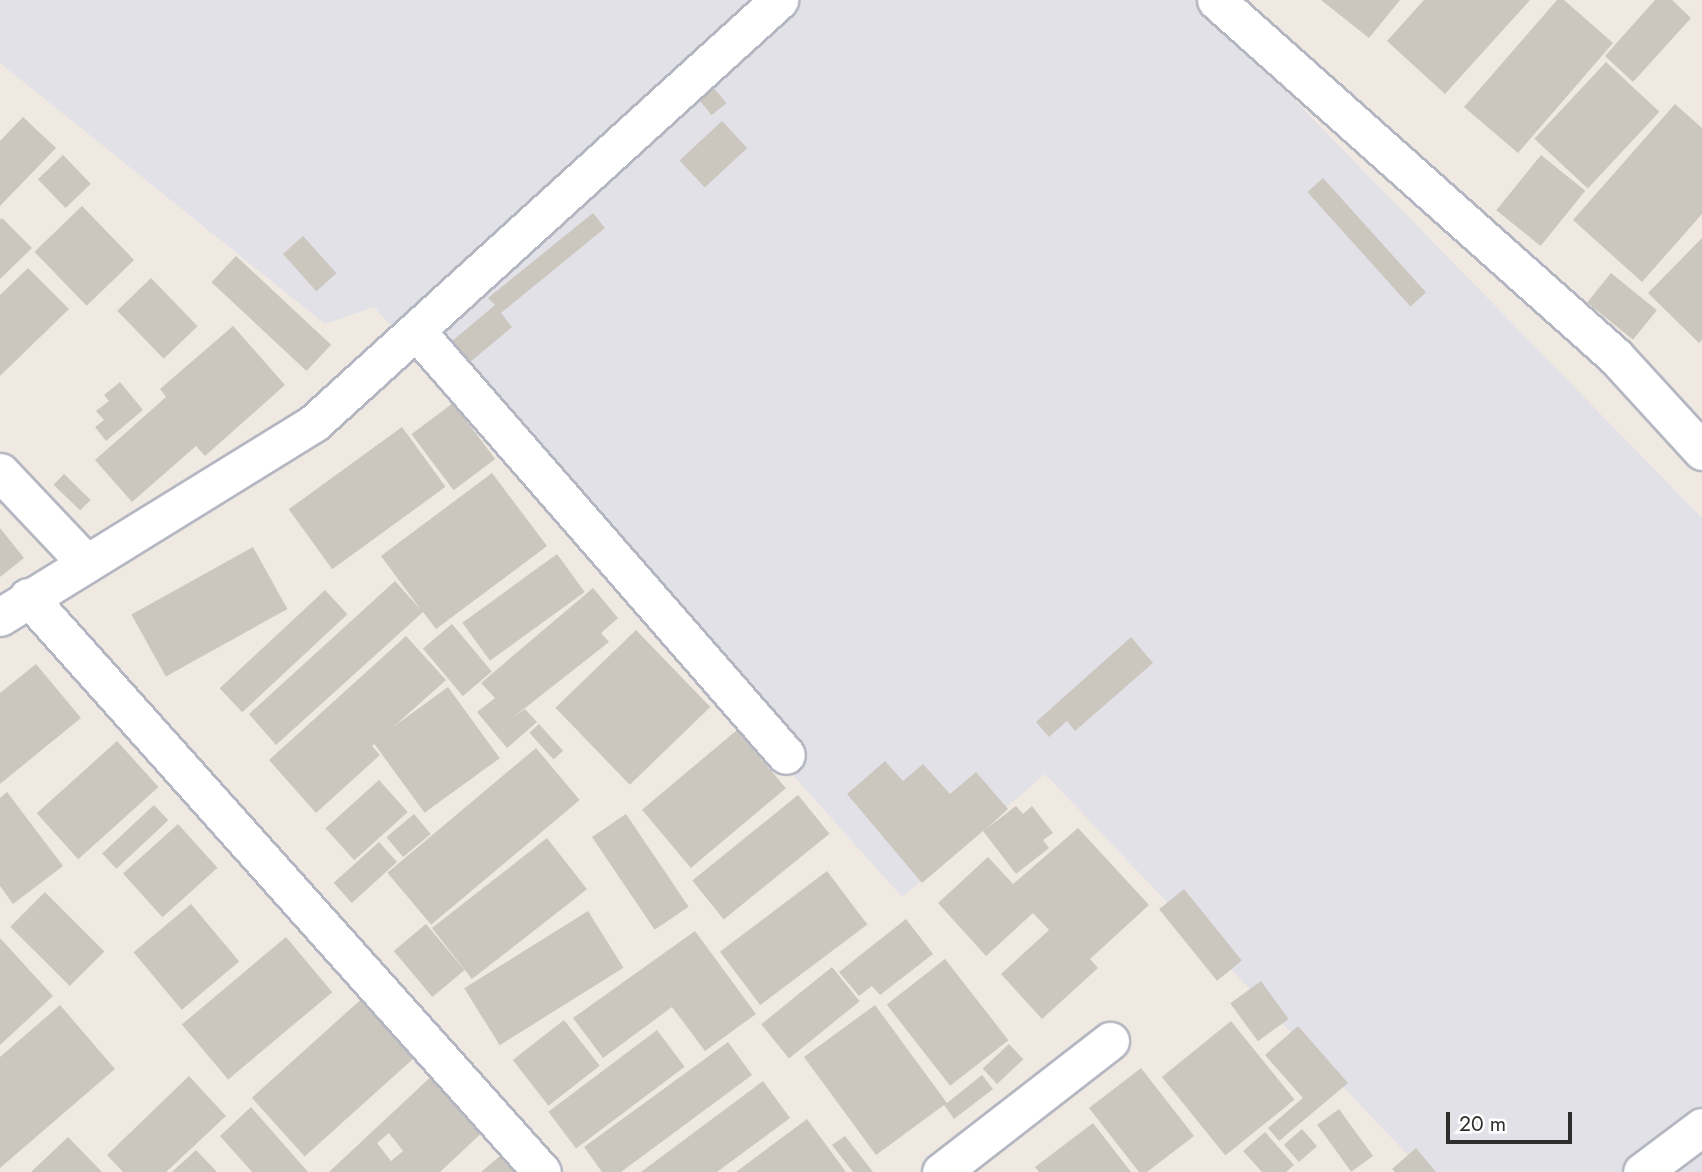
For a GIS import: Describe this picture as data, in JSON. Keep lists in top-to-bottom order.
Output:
{
  "scale_bar": "20 m"
}
